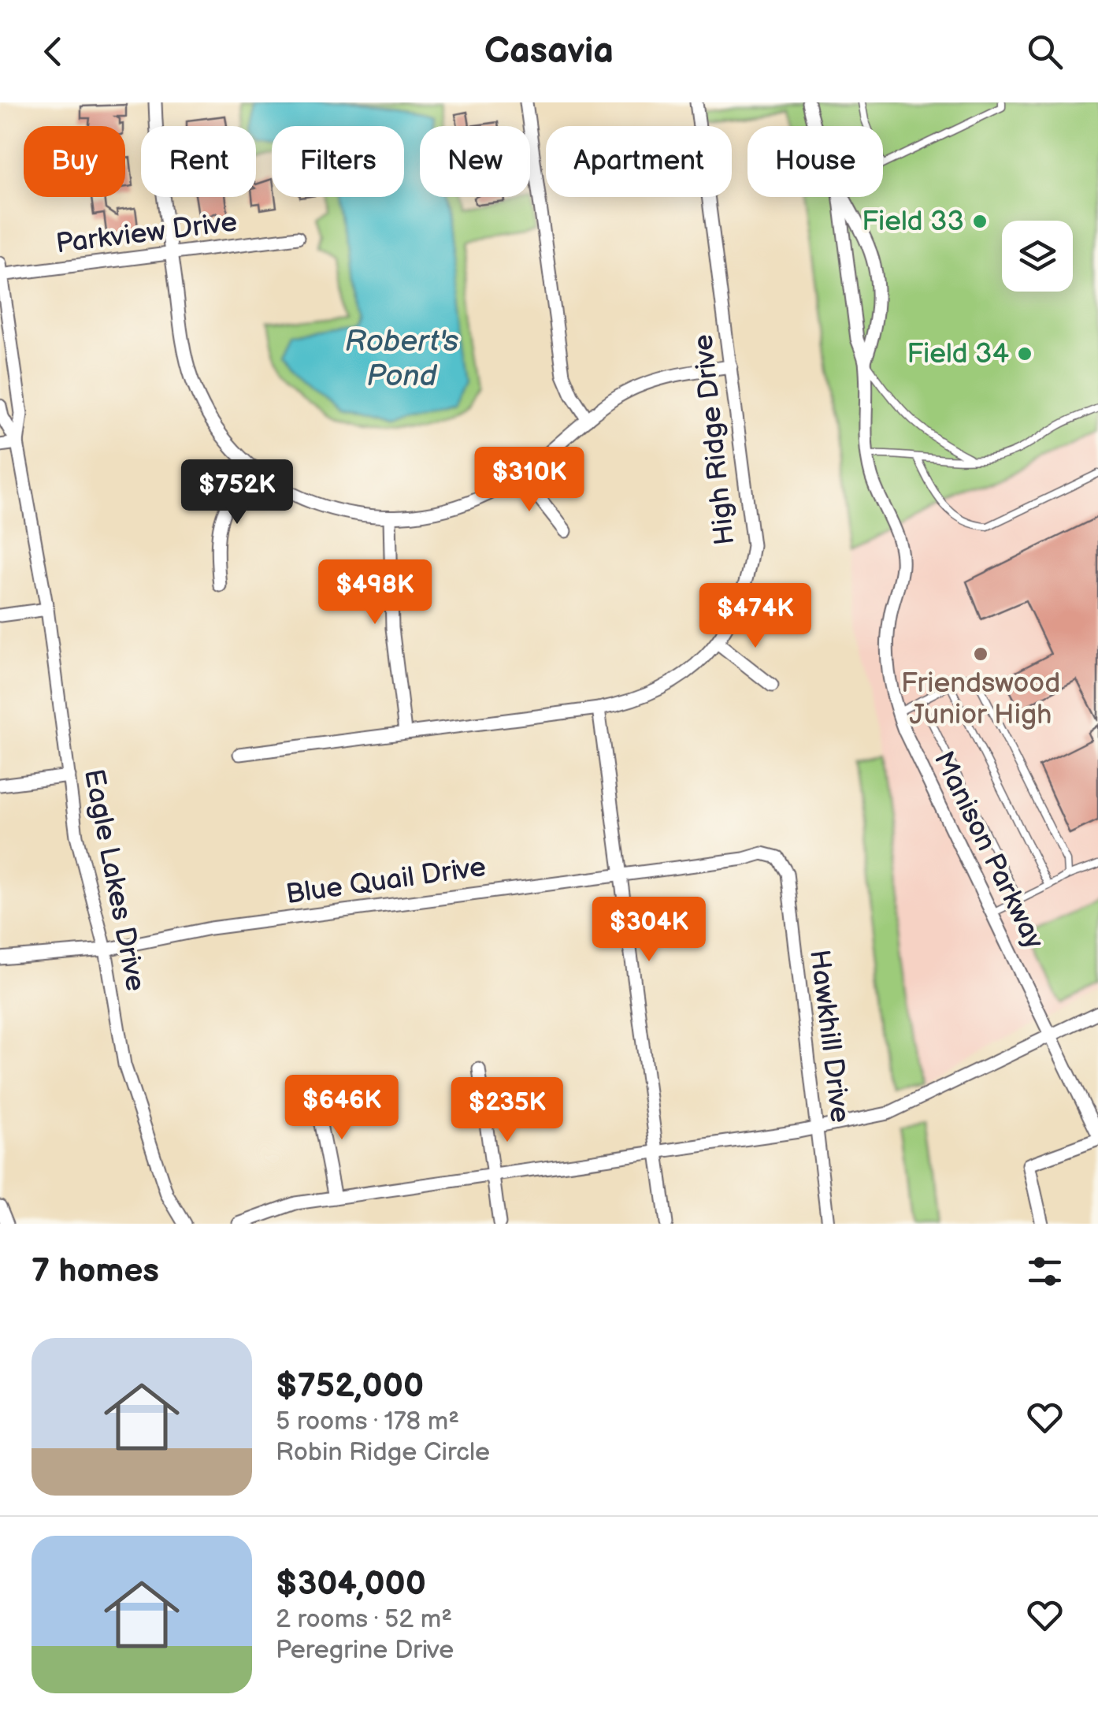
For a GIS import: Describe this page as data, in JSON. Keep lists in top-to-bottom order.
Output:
{
  "streets": {
    "street": [
      "Parkview Drive",
      "High Ridge Drive",
      "Manison Parkway",
      "Eagle Lakes Drive",
      "Blue Quail Drive",
      "Hawkhill Drive"
    ]
  },
  "crossings": [
    ["Parkview Drive", "Eagle Lakes Drive"],
    ["Eagle Lakes Drive", "Blue Quail Drive"],
    ["Blue Quail Drive", "Hawkhill Drive"]
  ],
  "water": ["Robert's Pond"],
  "places": ["Field 33", "Field 34", "Friendswood Junior High"],
  "page": {
    "header": "Casavia",
    "chip": [
      "Buy",
      "Rent",
      "Filters",
      "New",
      "Apartment",
      "House"
    ],
    "price": [
      "$310K",
      "$752K",
      "$498K",
      "$474K",
      "$304K",
      "$646K",
      "$235K"
    ],
    "heading": "7 homes",
    "list": [
      {
        "name": "$752,000",
        "note": "5 rooms · 178 m² · Robin Ridge Circle"
      },
      {
        "name": "$304,000",
        "note": "2 rooms · 52 m² · Peregrine Drive"
      }
    ]
  }
}
